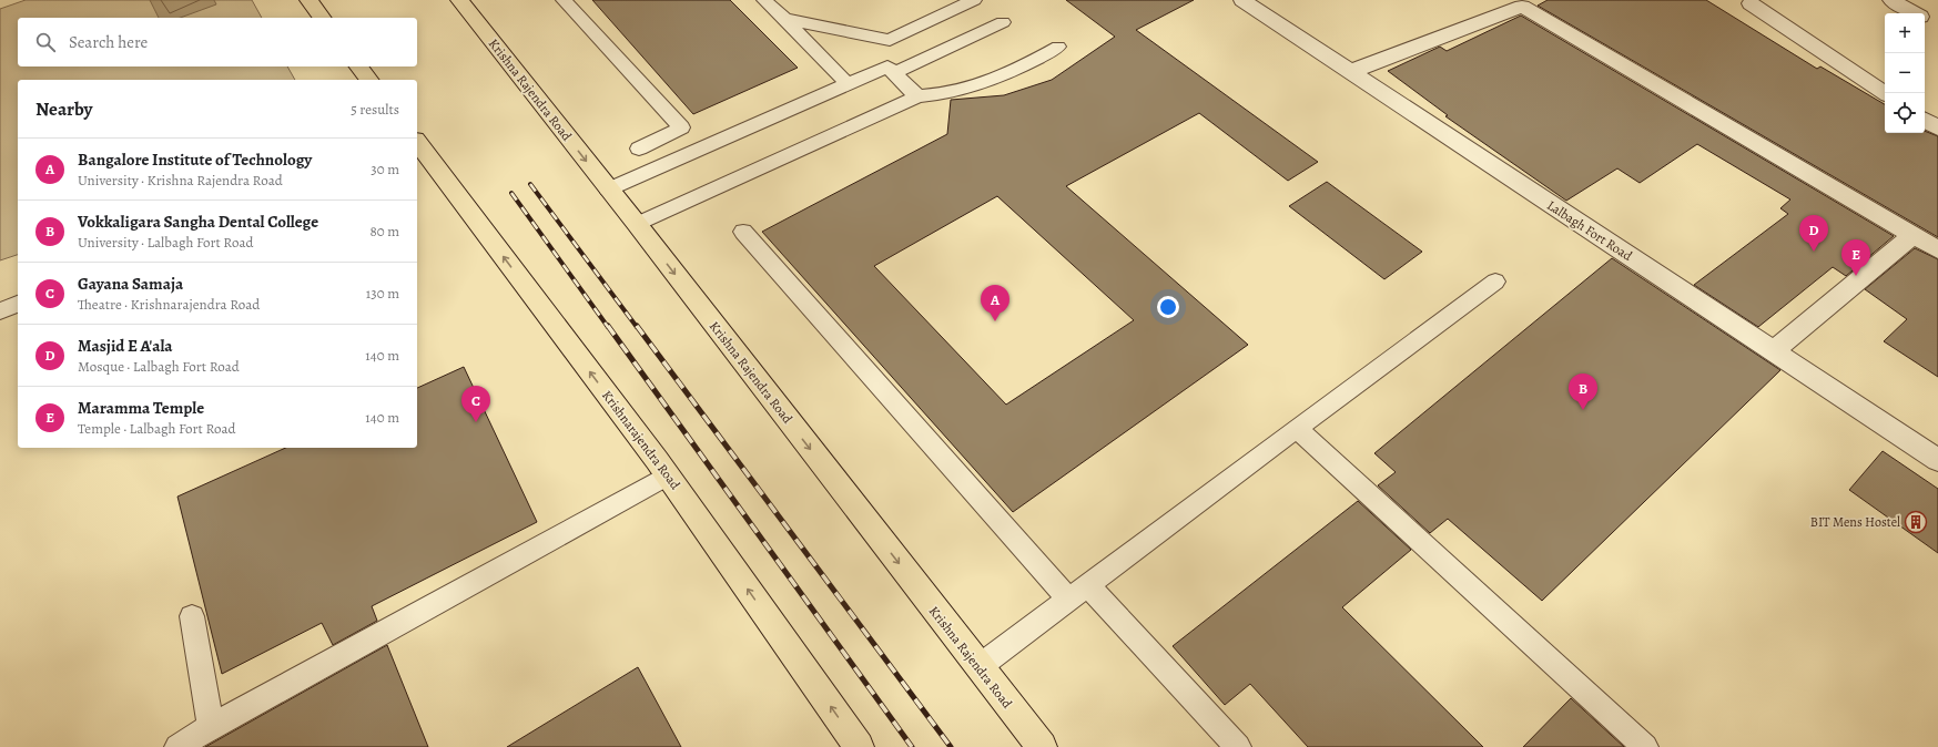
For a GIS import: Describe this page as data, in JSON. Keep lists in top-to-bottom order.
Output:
{
  "streets": {
    "main road": ["Krishna Rajendra Road", "Krishnarajendra Road"],
    "street": ["Lalbagh Fort Road"]
  },
  "one_way": ["Krishna Rajendra Road", "Krishnarajendra Road"],
  "places": {
    "building": ["BIT Mens Hostel"]
  },
  "page": {
    "map_buttons": ["+", "−"],
    "search": "Search here",
    "heading": ["Nearby", "5 results"],
    "list": [
      {
        "mark": "A",
        "name": "Bangalore Institute of Technology",
        "note": "University · Krishna Rajendra Road",
        "value": "30 m"
      },
      {
        "mark": "B",
        "name": "Vokkaligara Sangha Dental College",
        "note": "University · Lalbagh Fort Road",
        "value": "80 m"
      },
      {
        "mark": "C",
        "name": "Gayana Samaja",
        "note": "Theatre · Krishnarajendra Road",
        "value": "130 m"
      },
      {
        "mark": "D",
        "name": "Masjid E A'ala",
        "note": "Mosque · Lalbagh Fort Road",
        "value": "140 m"
      },
      {
        "mark": "E",
        "name": "Maramma Temple",
        "note": "Temple · Lalbagh Fort Road",
        "value": "140 m"
      }
    ],
    "pins": [
      "D",
      "E",
      "A",
      "B",
      "C"
    ]
  }
}
